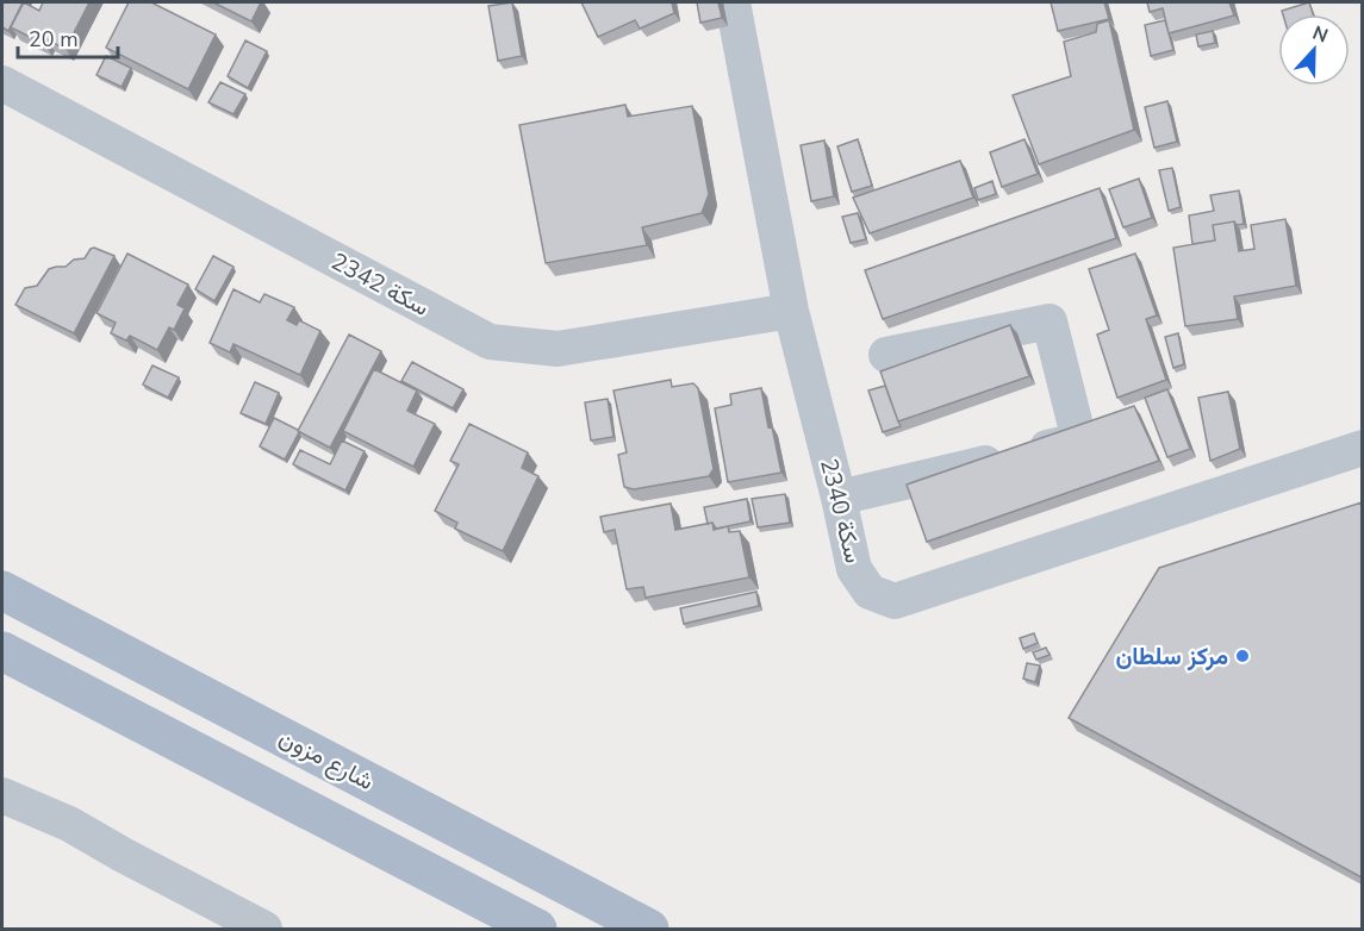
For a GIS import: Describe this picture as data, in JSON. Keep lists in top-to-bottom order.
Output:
{
  "streets": {
    "main road": ["شارع مزون"],
    "street": ["سكة 2342", "سكة 2340"]
  },
  "crossings": [
    ["سكة 2342", "سكة 2340"]
  ],
  "places": ["مركز سلطان"],
  "scale_bar": "20 m",
  "north": "top"
}
